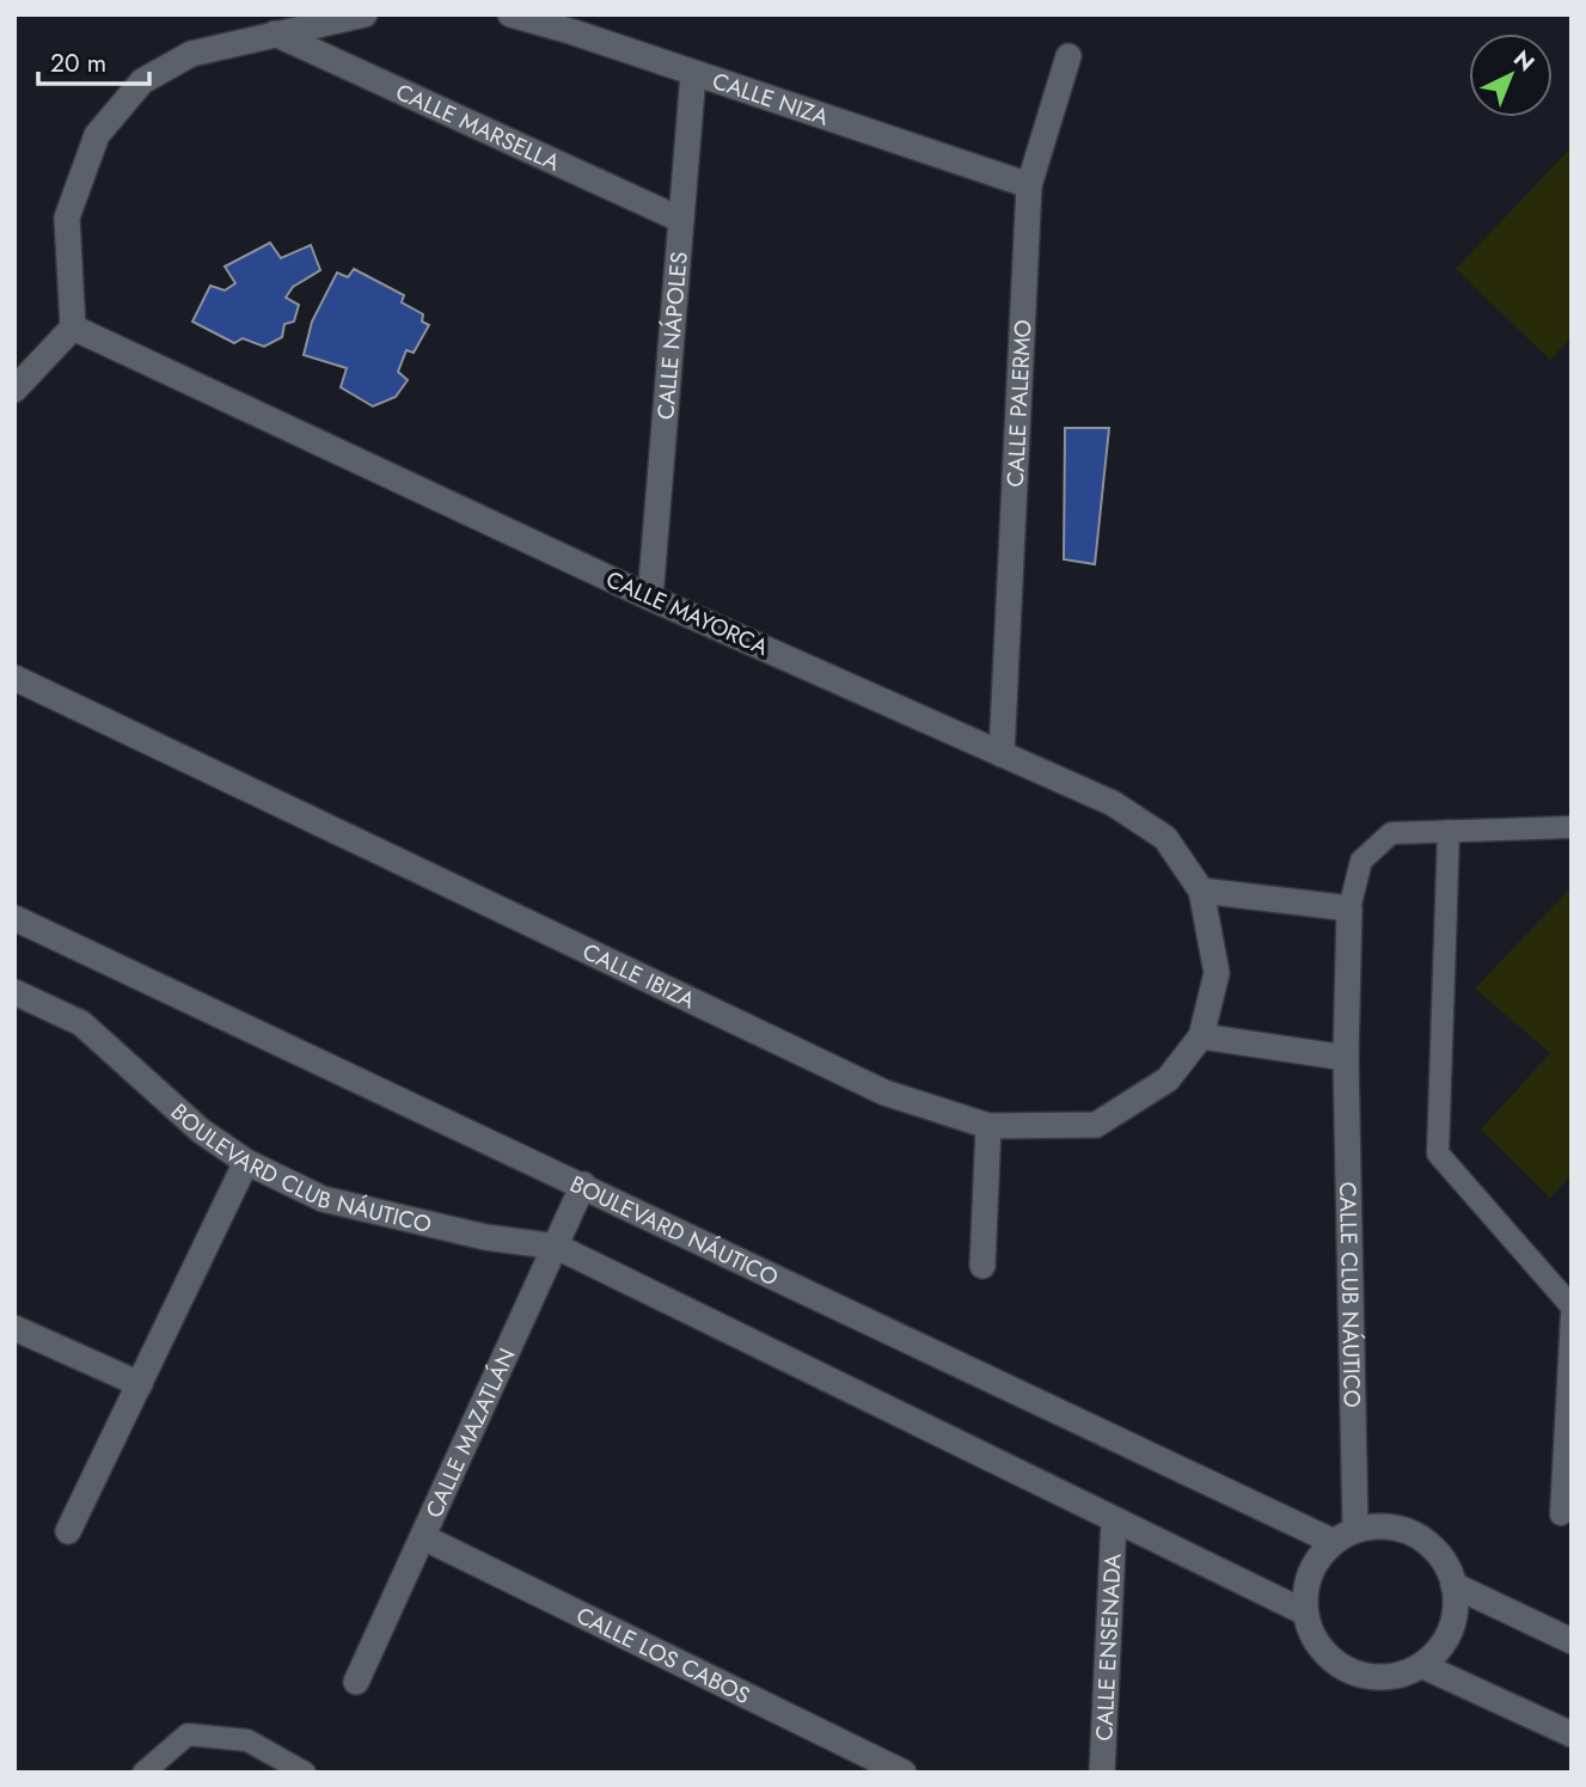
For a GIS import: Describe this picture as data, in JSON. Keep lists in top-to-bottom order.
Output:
{
  "streets": {
    "street": [
      "CALLE NIZA",
      "CALLE MARSELLA",
      "CALLE NÁPOLES",
      "CALLE PALERMO",
      "CALLE MAYORCA",
      "CALLE IBIZA",
      "BOULEVARD CLUB NÁUTICO",
      "BOULEVARD NÁUTICO",
      "CALLE CLUB NÁUTICO",
      "CALLE MAZATLÁN",
      "CALLE ENSENADA",
      "CALLE LOS CABOS"
    ]
  },
  "crossings": [
    ["CALLE NIZA", "CALLE NÁPOLES"],
    ["CALLE NIZA", "CALLE PALERMO"],
    ["CALLE MARSELLA", "CALLE NÁPOLES"],
    ["CALLE NÁPOLES", "CALLE MAYORCA"],
    ["CALLE PALERMO", "CALLE MAYORCA"],
    ["CALLE MAYORCA", "CALLE IBIZA"],
    ["BOULEVARD CLUB NÁUTICO", "CALLE MAZATLÁN"],
    ["BOULEVARD NÁUTICO", "CALLE CLUB NÁUTICO"],
    ["BOULEVARD NÁUTICO", "CALLE MAZATLÁN"],
    ["CALLE MAZATLÁN", "CALLE LOS CABOS"]
  ],
  "scale_bar": "20 m",
  "north": "top right"
}
